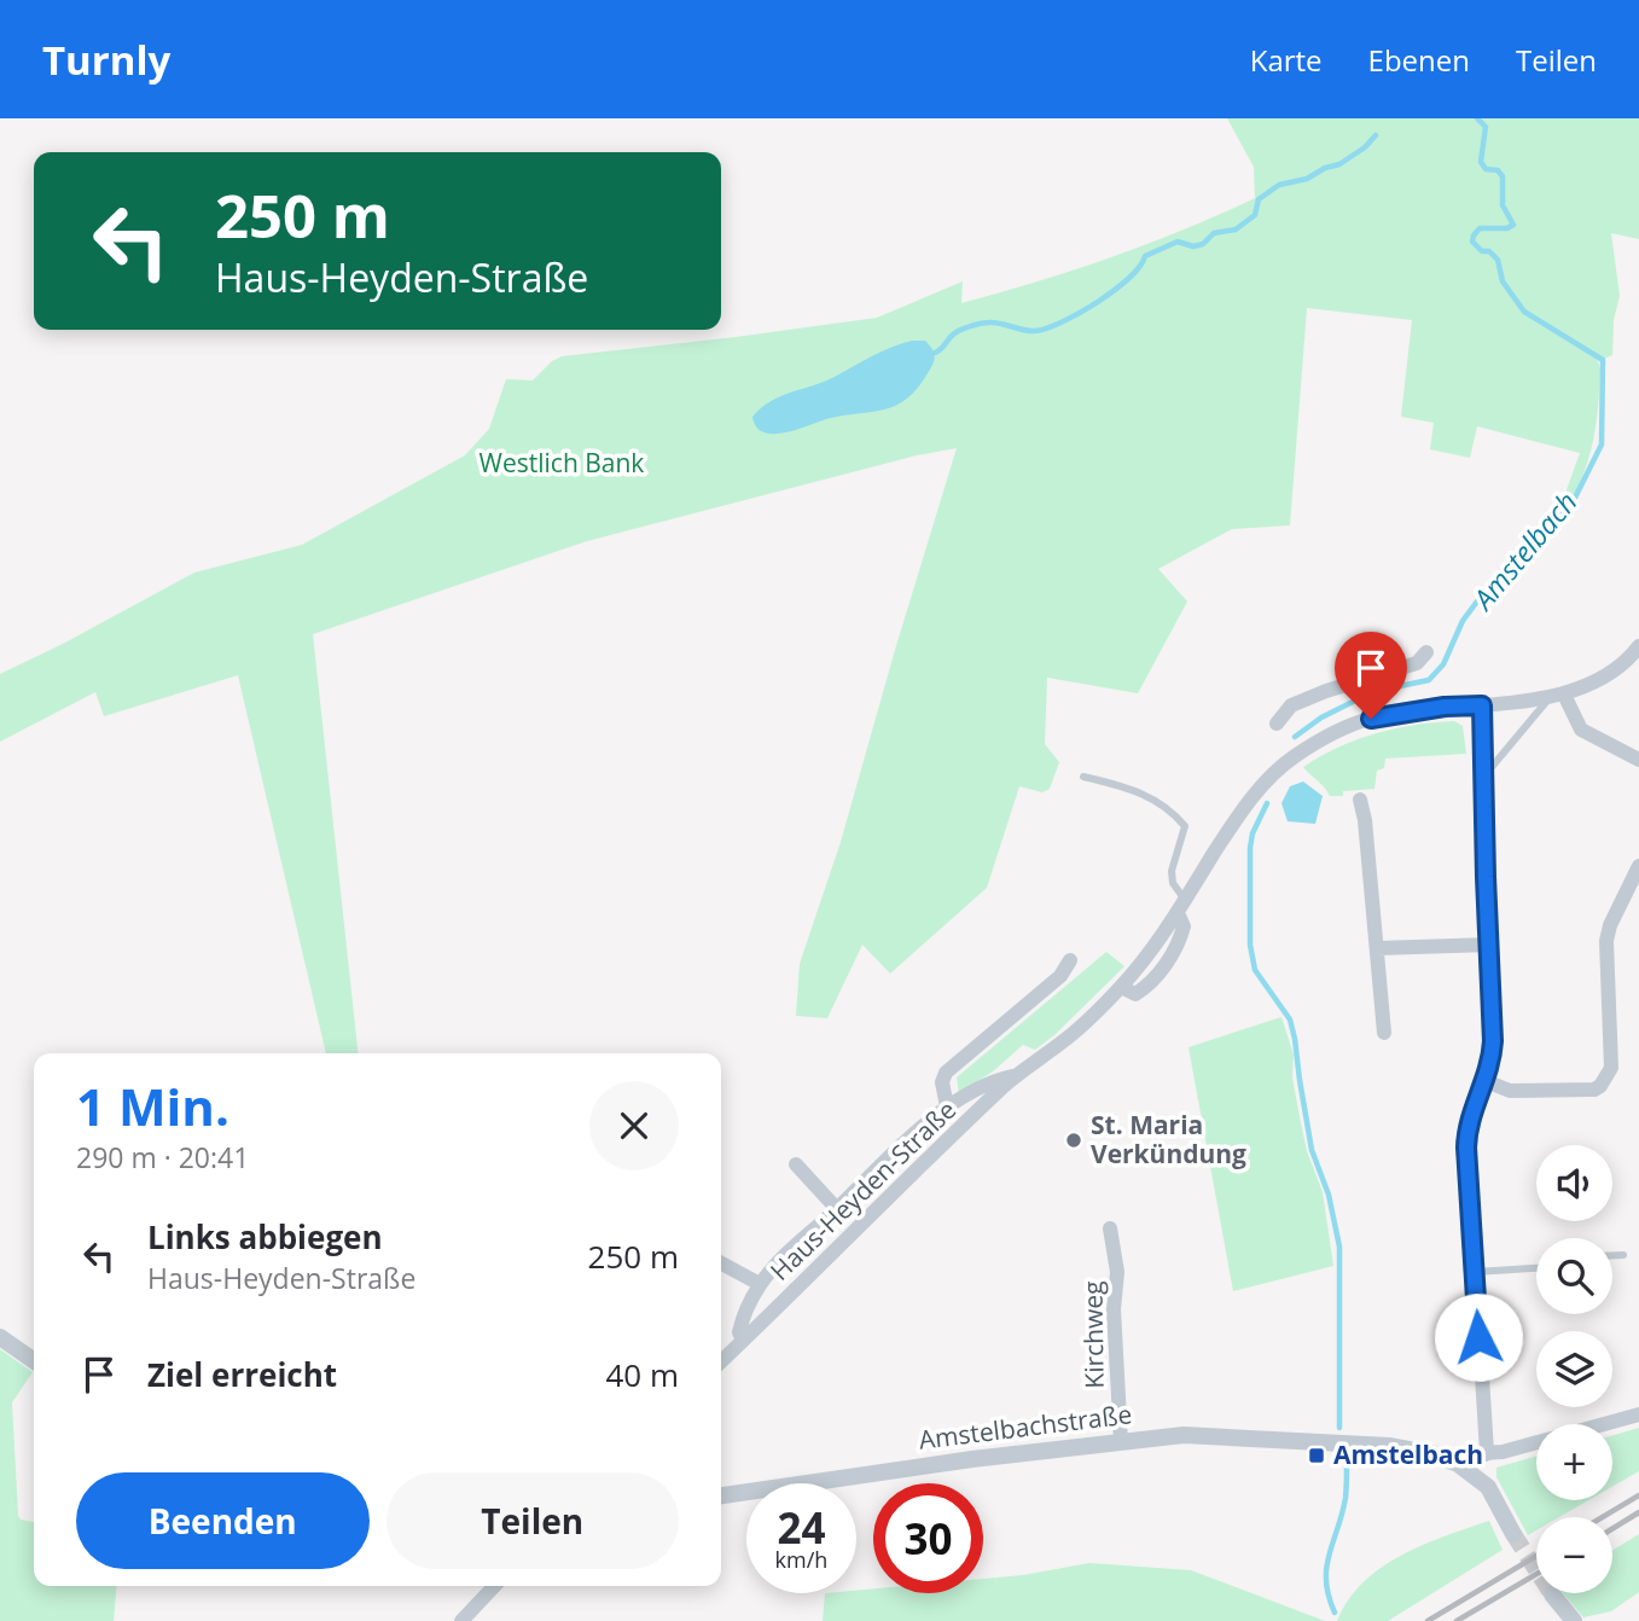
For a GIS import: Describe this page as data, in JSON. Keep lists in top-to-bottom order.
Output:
{
  "streets": {
    "street": ["Haus-Heyden-Straße", "Kirchweg", "Amstelbachstraße"]
  },
  "crossings": [
    ["Kirchweg", "Amstelbachstraße"]
  ],
  "water": ["Amstelbach"],
  "parks": ["Westlich Bank"],
  "places": {
    "other": ["St. Maria Verkündung"],
    "transit": ["Amstelbach"]
  },
  "page": {
    "header": "Turnly",
    "nav": ["Karte", "Ebenen", "Teilen"],
    "turn": ["250 m", "Haus-Heyden-Straße"],
    "heading": ["1 Min.", "290 m · 20:41"],
    "map_buttons": ["+", "−"],
    "list": [
      {
        "name": "Links abbiegen",
        "note": "Haus-Heyden-Straße",
        "value": "250 m"
      },
      {
        "name": "Ziel erreicht",
        "value": "40 m"
      }
    ],
    "buttons": ["Beenden", "Teilen"],
    "speed": "24 km/h",
    "limit": "30"
  }
}
